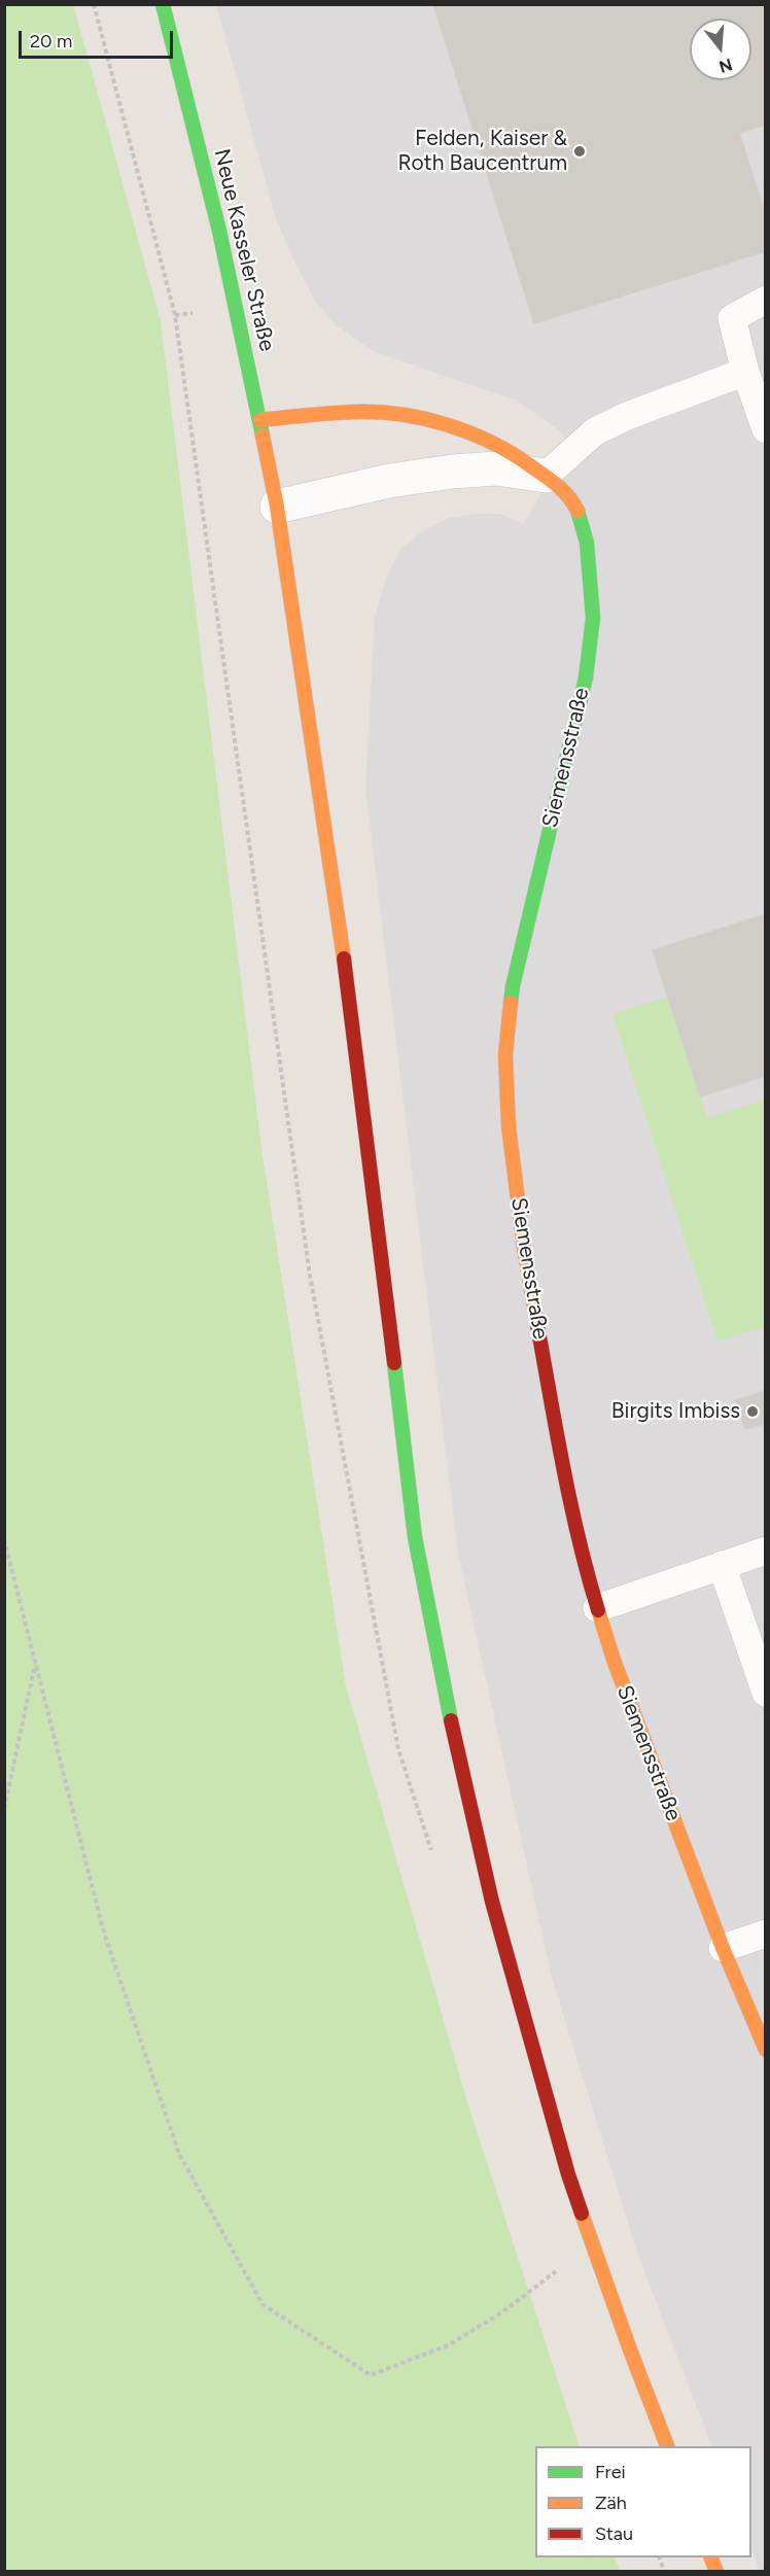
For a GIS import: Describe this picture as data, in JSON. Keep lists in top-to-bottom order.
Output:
{
  "streets": {
    "main road": ["Neue Kasseler Straße", "Siemensstraße"]
  },
  "crossings": [
    ["Neue Kasseler Straße", "Siemensstraße"]
  ],
  "places": ["Felden, Kaiser & Roth Baucentrum", "Birgits Imbiss"],
  "legend": ["Frei", "Zäh", "Stau"],
  "scale_bar": "20 m",
  "north": "bottom"
}
